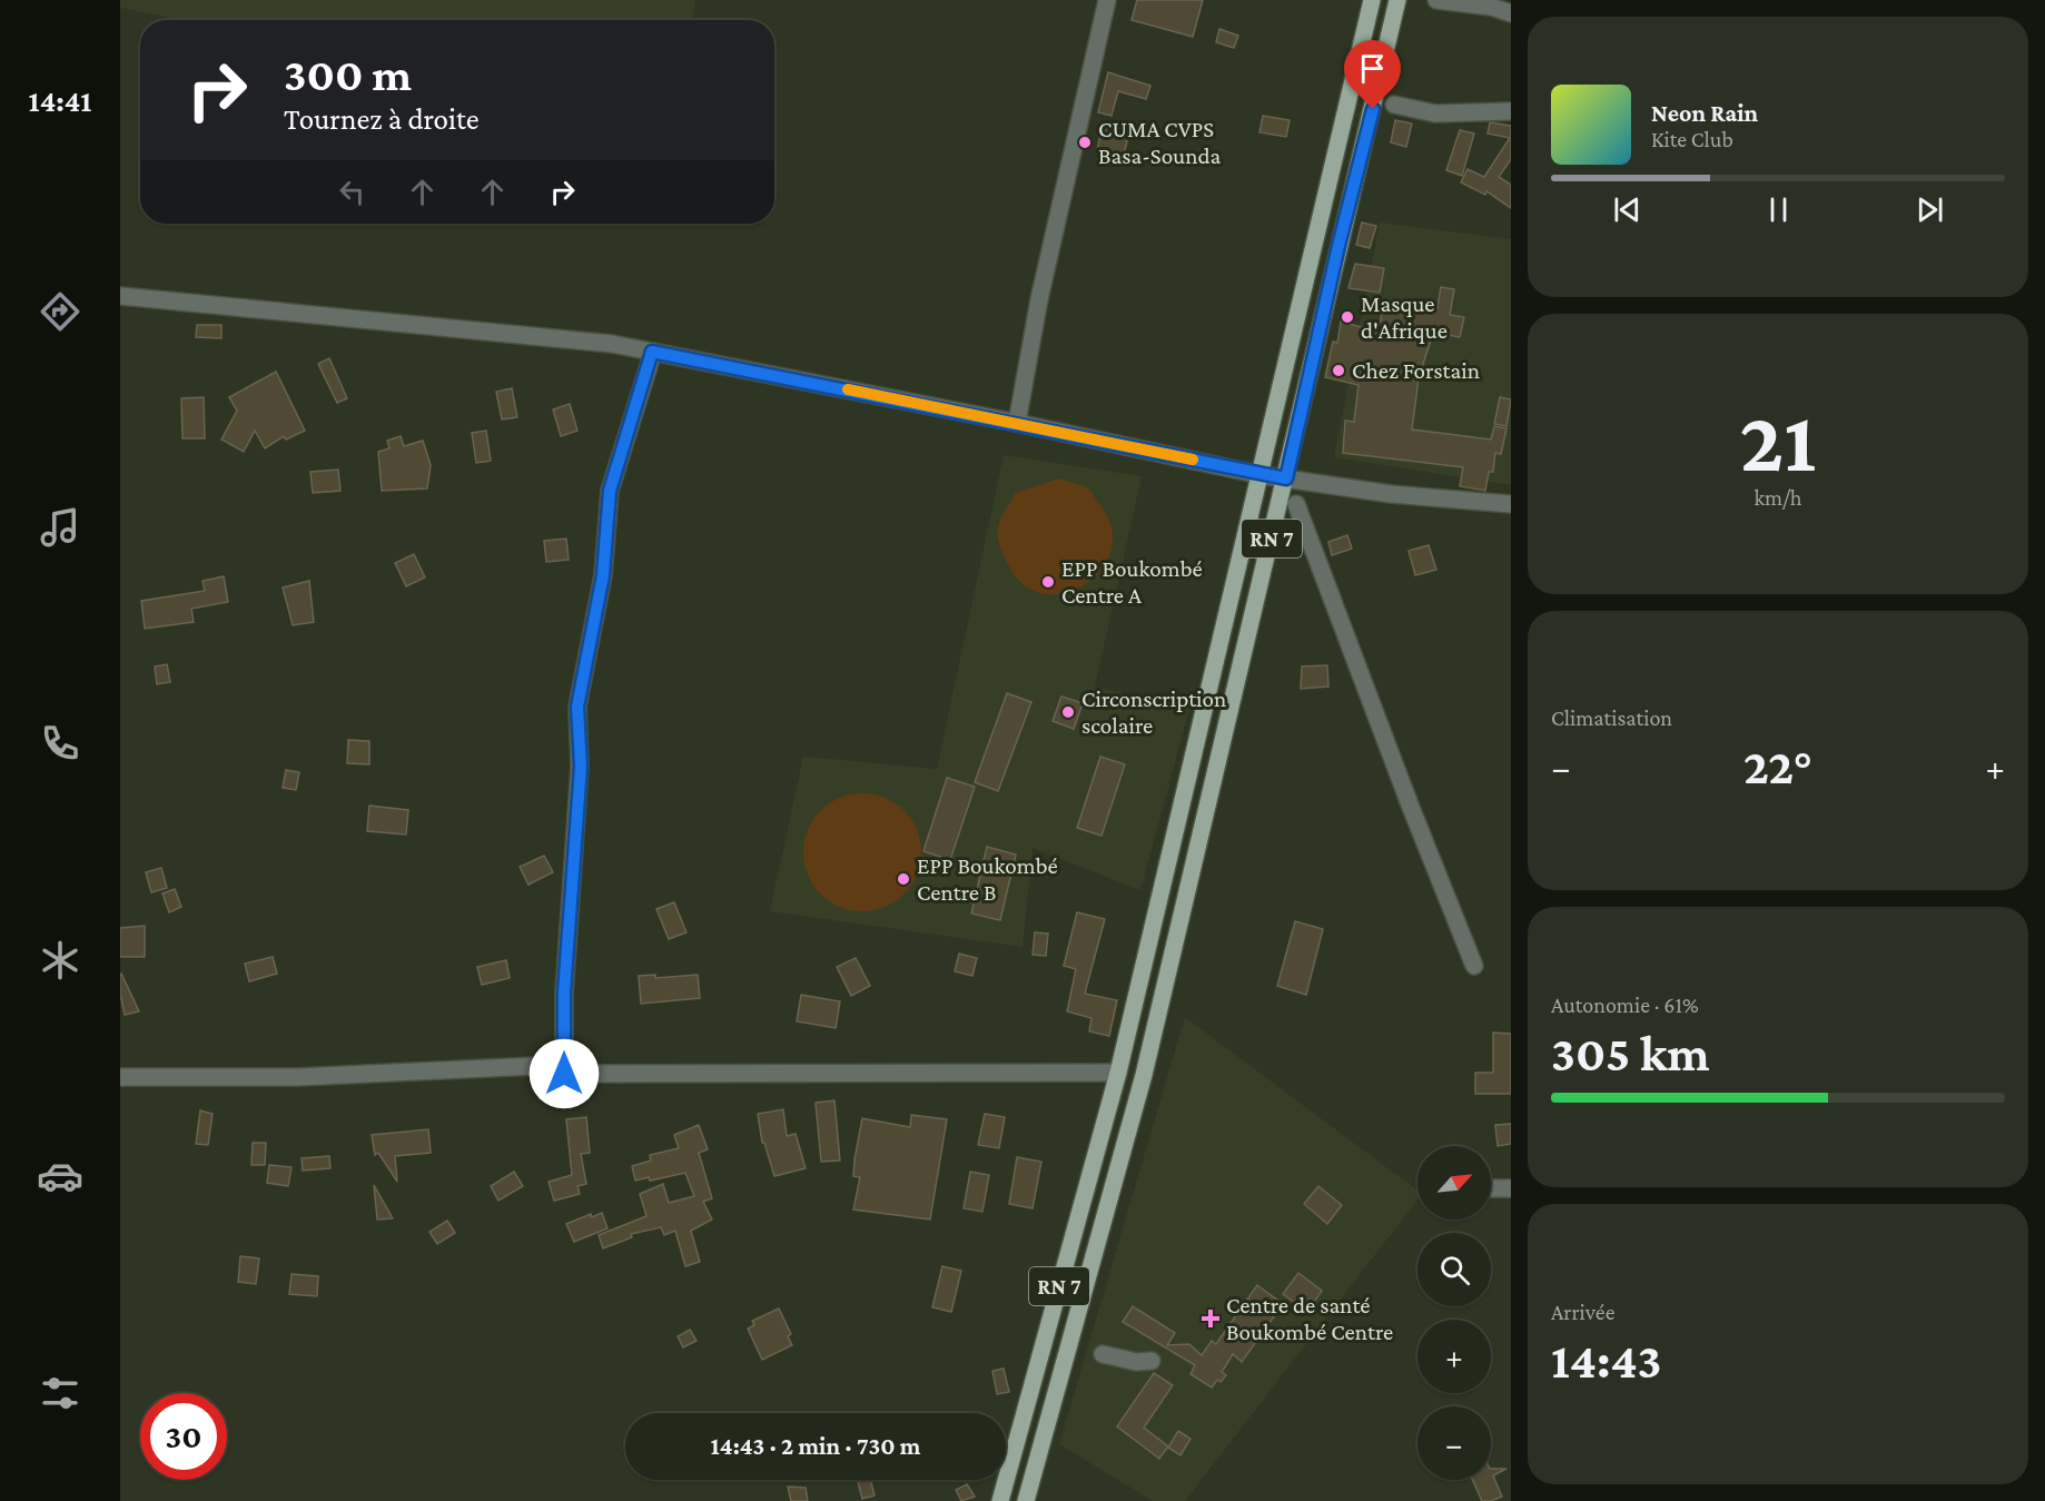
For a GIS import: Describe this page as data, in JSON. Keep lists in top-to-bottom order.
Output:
{
  "streets": {
    "main road": ["RN 7"]
  },
  "places": {
    "other": [
      "CUMA CVPS Basa-Sounda",
      "Masque d'Afrique",
      "Chez Forstain",
      "EPP Boukombé Centre A",
      "Circonscription scolaire",
      "EPP Boukombé Centre B"
    ],
    "health": ["Centre de santé Boukombé Centre"]
  },
  "north": "top right",
  "page": {
    "tabs": "14:41",
    "turn": ["300 m", "Tournez à droite"],
    "song": ["Neon Rain", "Kite Club"],
    "tile": [
      ["21", "km/h"],
      "Climatisation",
      ["Autonomie · 61%", "305 km"],
      ["Arrivée", "14:43"]
    ],
    "heat": ["−", "22°", "+"],
    "map_buttons": ["+", "−"],
    "limit": "30",
    "trip": "14:43 · 2 min · 730 m"
  }
}
